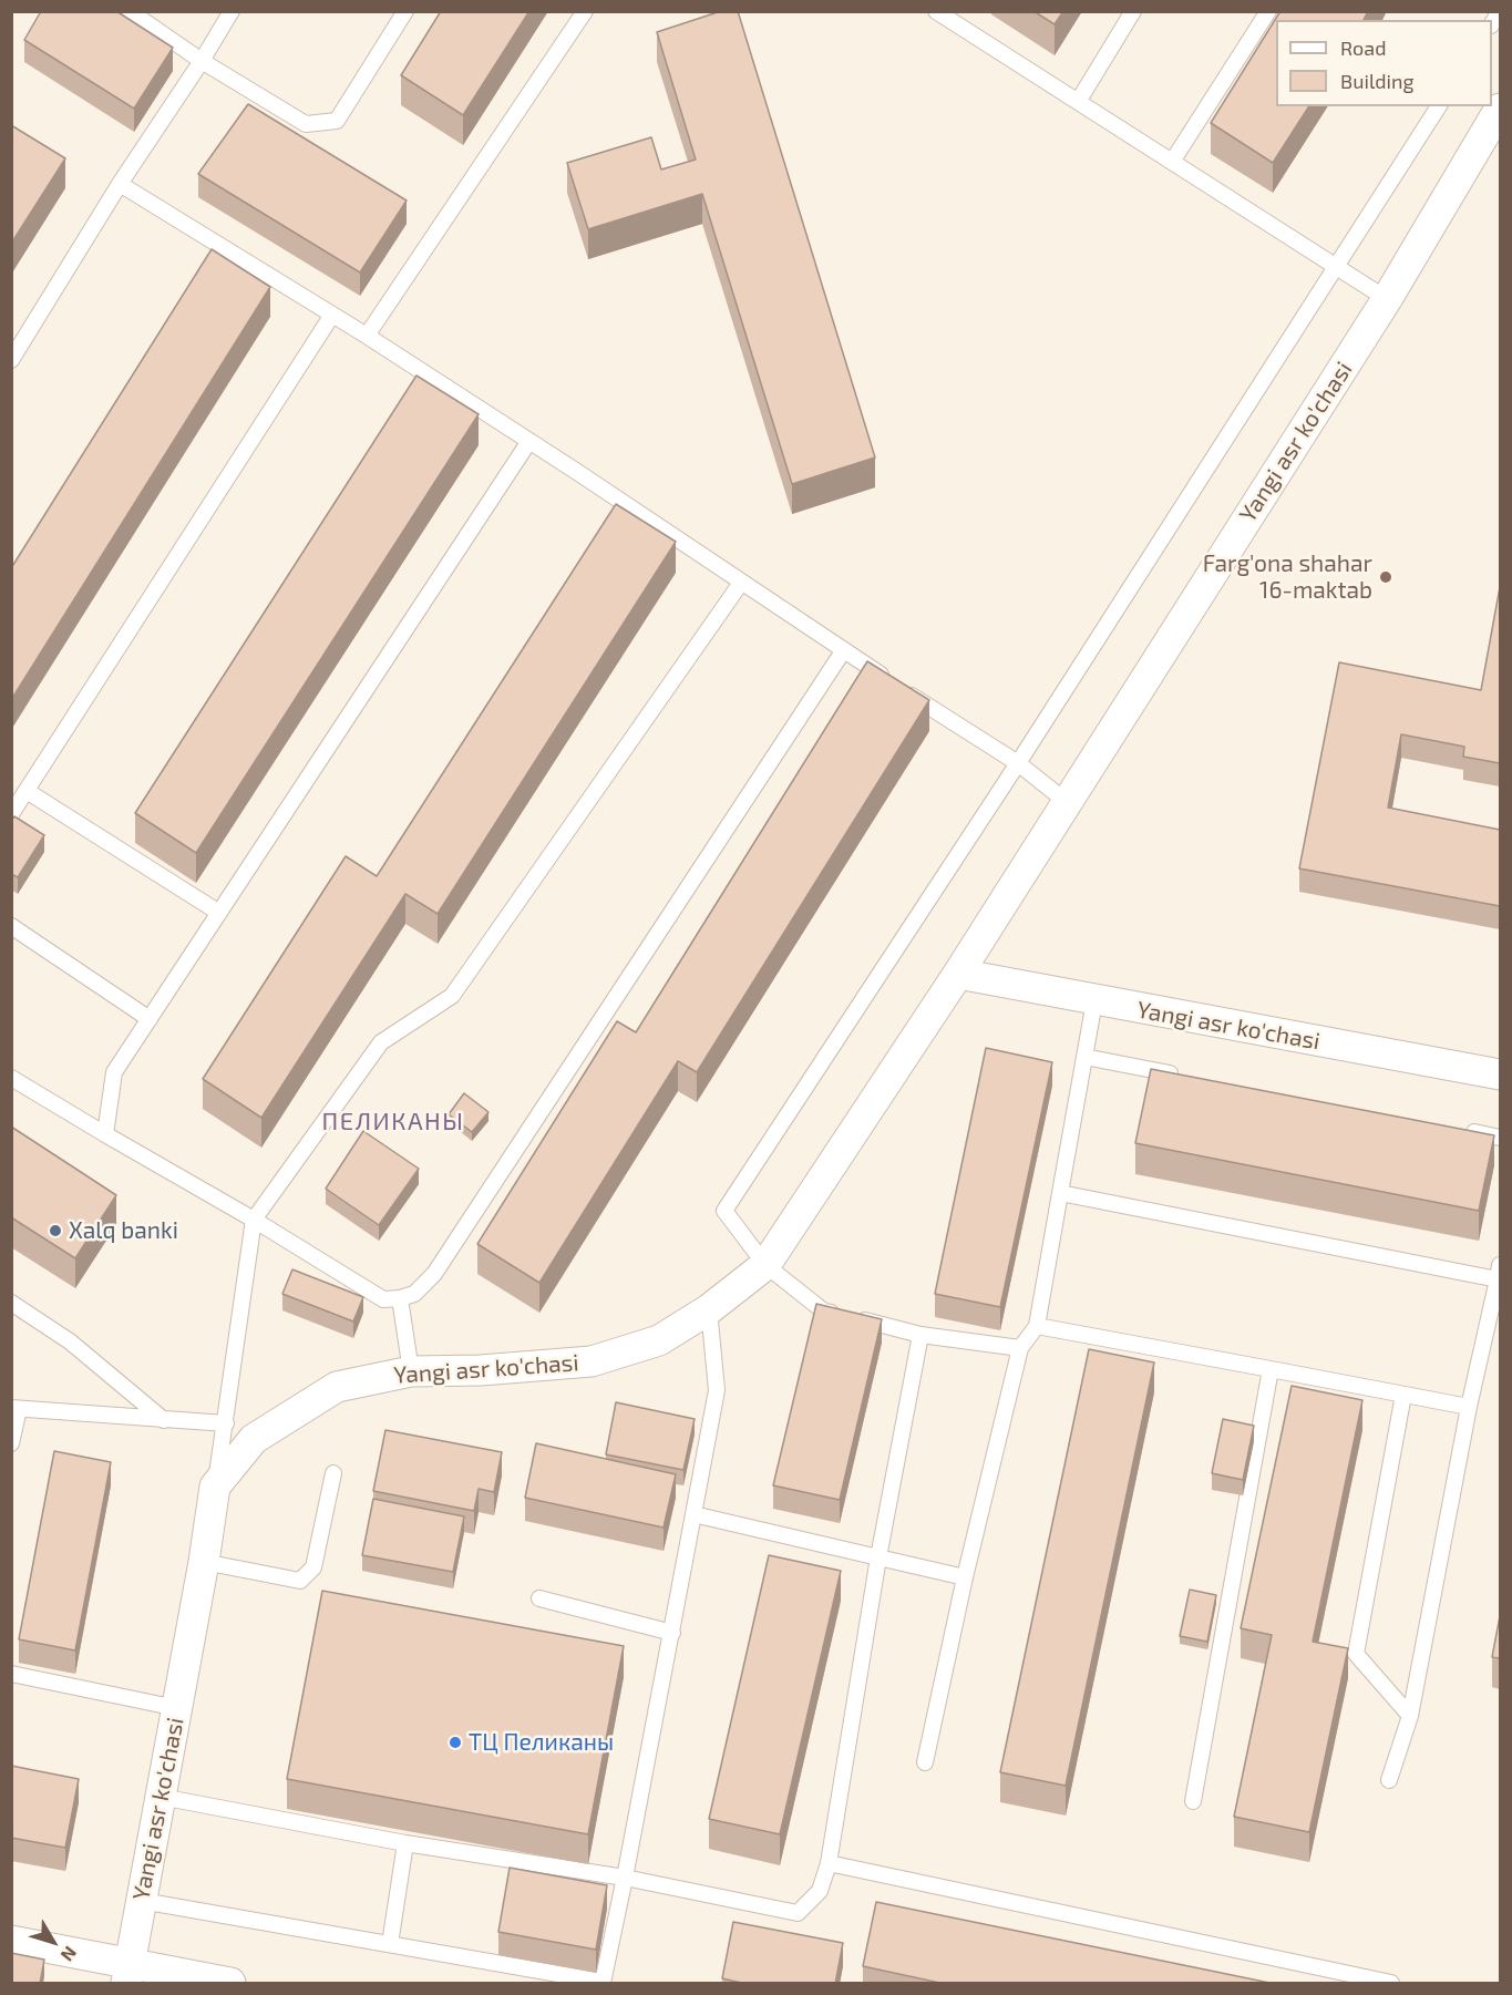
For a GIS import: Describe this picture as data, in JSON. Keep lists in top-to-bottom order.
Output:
{
  "streets": {
    "street": ["Yangi asr ko'chasi"]
  },
  "districts": ["ПЕЛИКАНЫ"],
  "places": ["Farg'ona shahar 16-maktab", "Xalq banki", "ТЦ Пеликаны"],
  "legend": ["Road", "Building"],
  "north": "bottom right"
}
